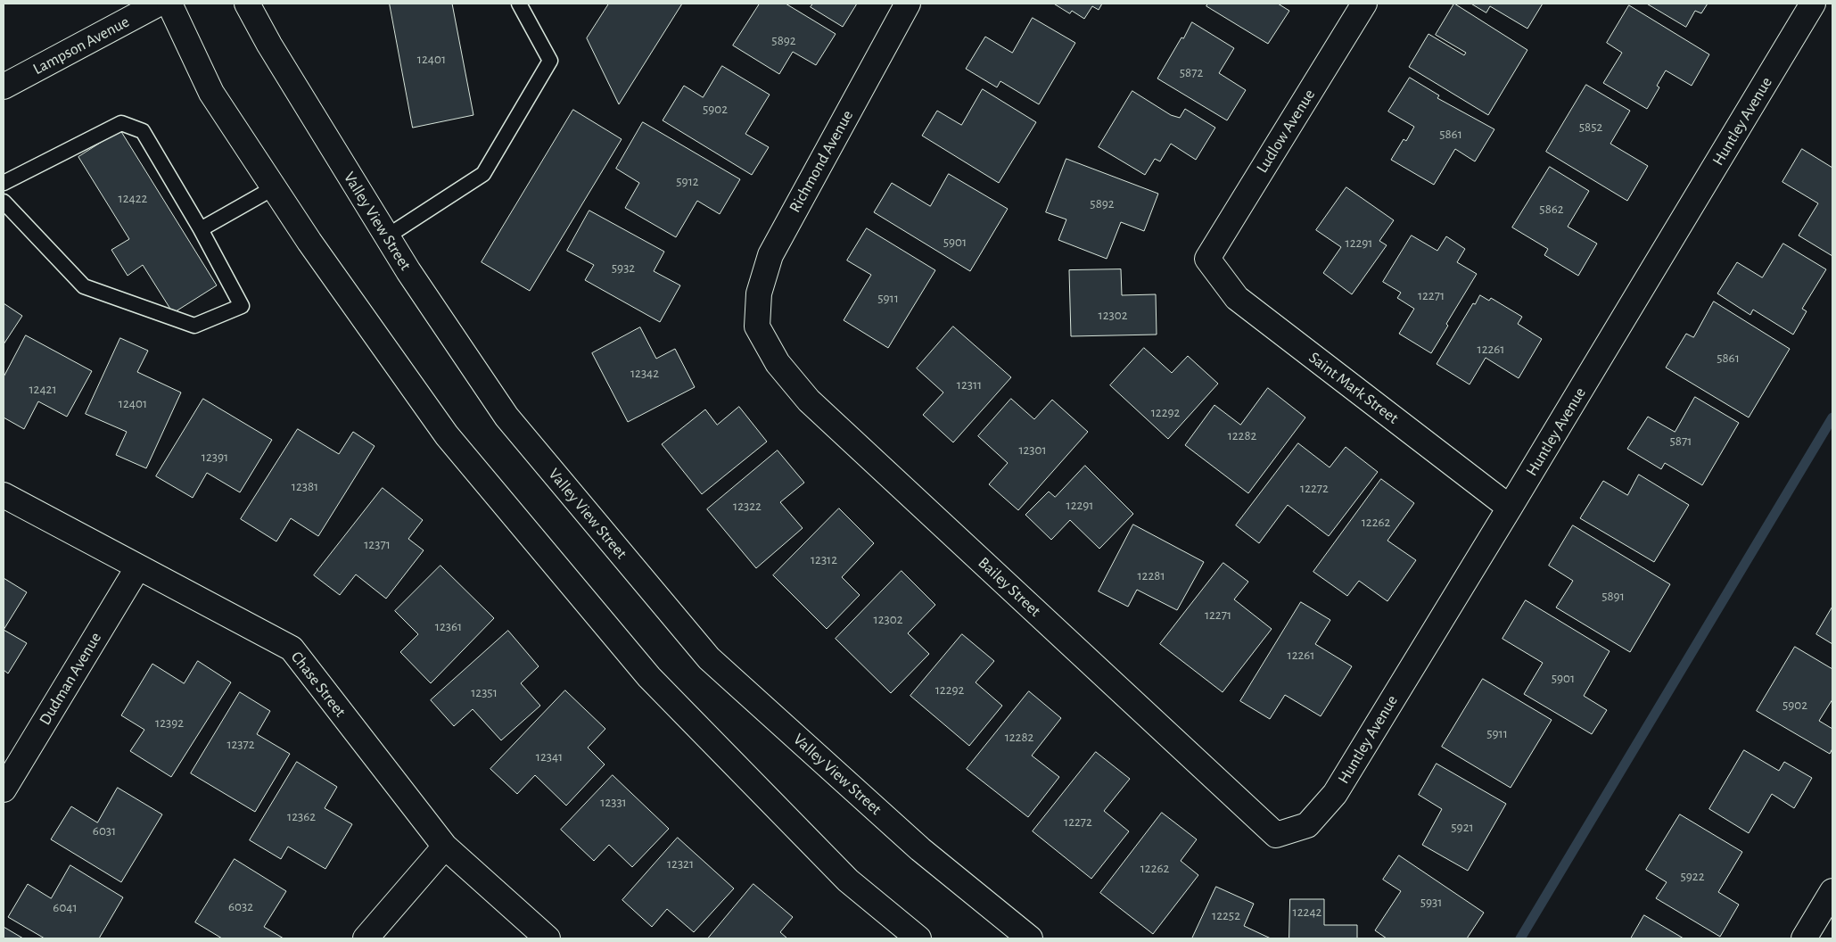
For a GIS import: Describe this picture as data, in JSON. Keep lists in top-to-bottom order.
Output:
{
  "streets": {
    "street": [
      "Lampson Avenue",
      "Huntley Avenue",
      "Ludlow Avenue",
      "Richmond Avenue",
      "Valley View Street",
      "Saint Mark Street",
      "Bailey Street",
      "Dudman Avenue",
      "Chase Street"
    ]
  },
  "crossings": [
    ["Huntley Avenue", "Saint Mark Street"],
    ["Huntley Avenue", "Bailey Street"],
    ["Ludlow Avenue", "Saint Mark Street"],
    ["Richmond Avenue", "Bailey Street"],
    ["Dudman Avenue", "Chase Street"]
  ],
  "house_numbers": [
    "5892",
    "12401",
    "5872",
    "5902",
    "5852",
    "5861",
    "5912",
    "12422",
    "5892",
    "5862",
    "5901",
    "12291",
    "5932",
    "12271",
    "5911",
    "12302",
    "12261",
    "5861",
    "12342",
    "12311",
    "12421",
    "12401",
    "12292",
    "12282",
    "5871",
    "12301",
    "12391",
    "12381",
    "12272",
    "12291",
    "12322",
    "12262",
    "12371",
    "12312",
    "12281",
    "5891",
    "12271",
    "12302",
    "12361",
    "12261",
    "5901",
    "12292",
    "12351",
    "5902",
    "12392",
    "5911",
    "12282",
    "12372",
    "12341",
    "12331",
    "12362",
    "12272",
    "5921",
    "6031",
    "12321",
    "12262",
    "5922",
    "5931",
    "6032",
    "6041",
    "12242",
    "12252"
  ]
}
